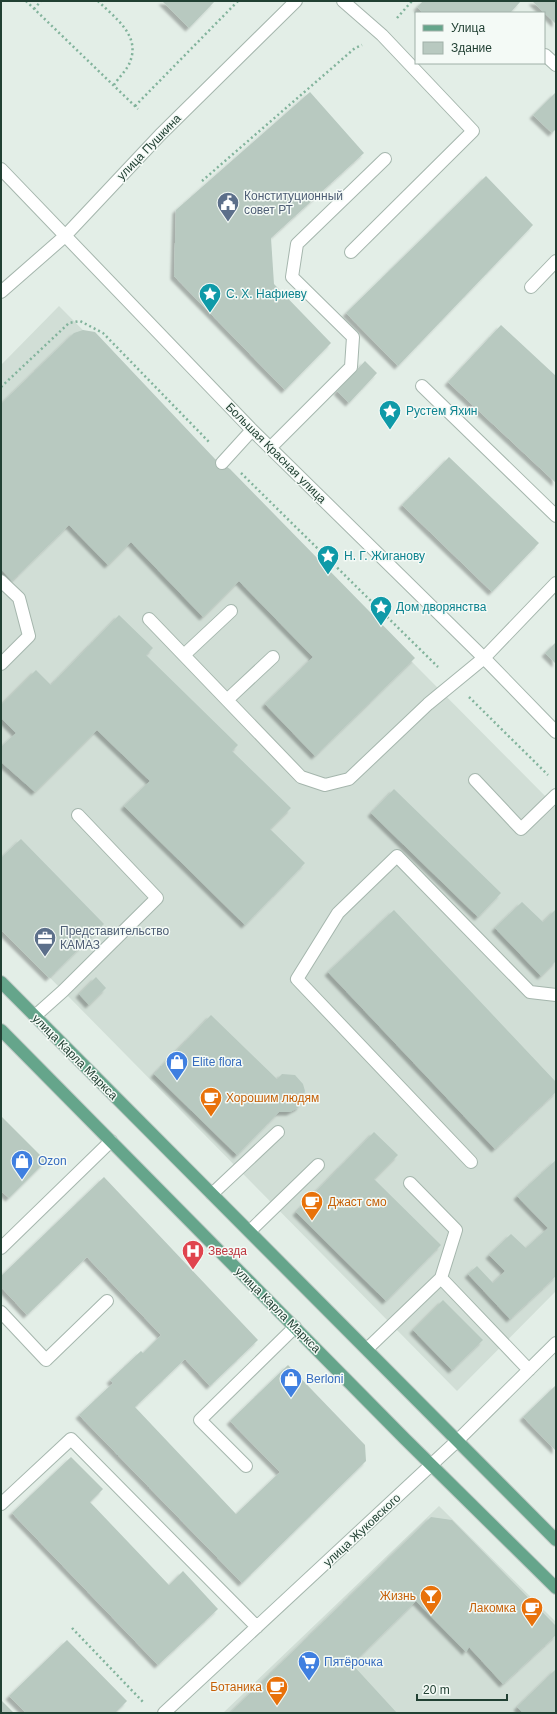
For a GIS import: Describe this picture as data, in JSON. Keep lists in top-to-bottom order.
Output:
{
  "streets": {
    "main road": ["улица Карла Маркса"],
    "street": ["улица Пушкина", "Большая Красная улица", "улица Жуковского"]
  },
  "crossings": [
    ["улица Пушкина", "Большая Красная улица"],
    ["улица Карла Маркса", "улица Жуковского"]
  ],
  "places": {
    "public building": ["Конституционный совет РТ"],
    "place": [
      "С. Х. Нафиеву",
      "Рустем Яхин",
      "Н. Г. Жиганову",
      "Дом дворянства"
    ],
    "office": ["Представительство КАМАЗ"],
    "shop": ["Elite flora", "Ozon", "Berloni"],
    "cafe": [
      "Хорошим людям",
      "Джаст смо",
      "Лакомка",
      "Ботаника"
    ],
    "hospital": ["Звезда"],
    "bar": ["Жизнь"],
    "supermarket": ["Пятёрочка"]
  },
  "legend": ["Улица", "Здание"],
  "scale_bar": "20 m"
}
